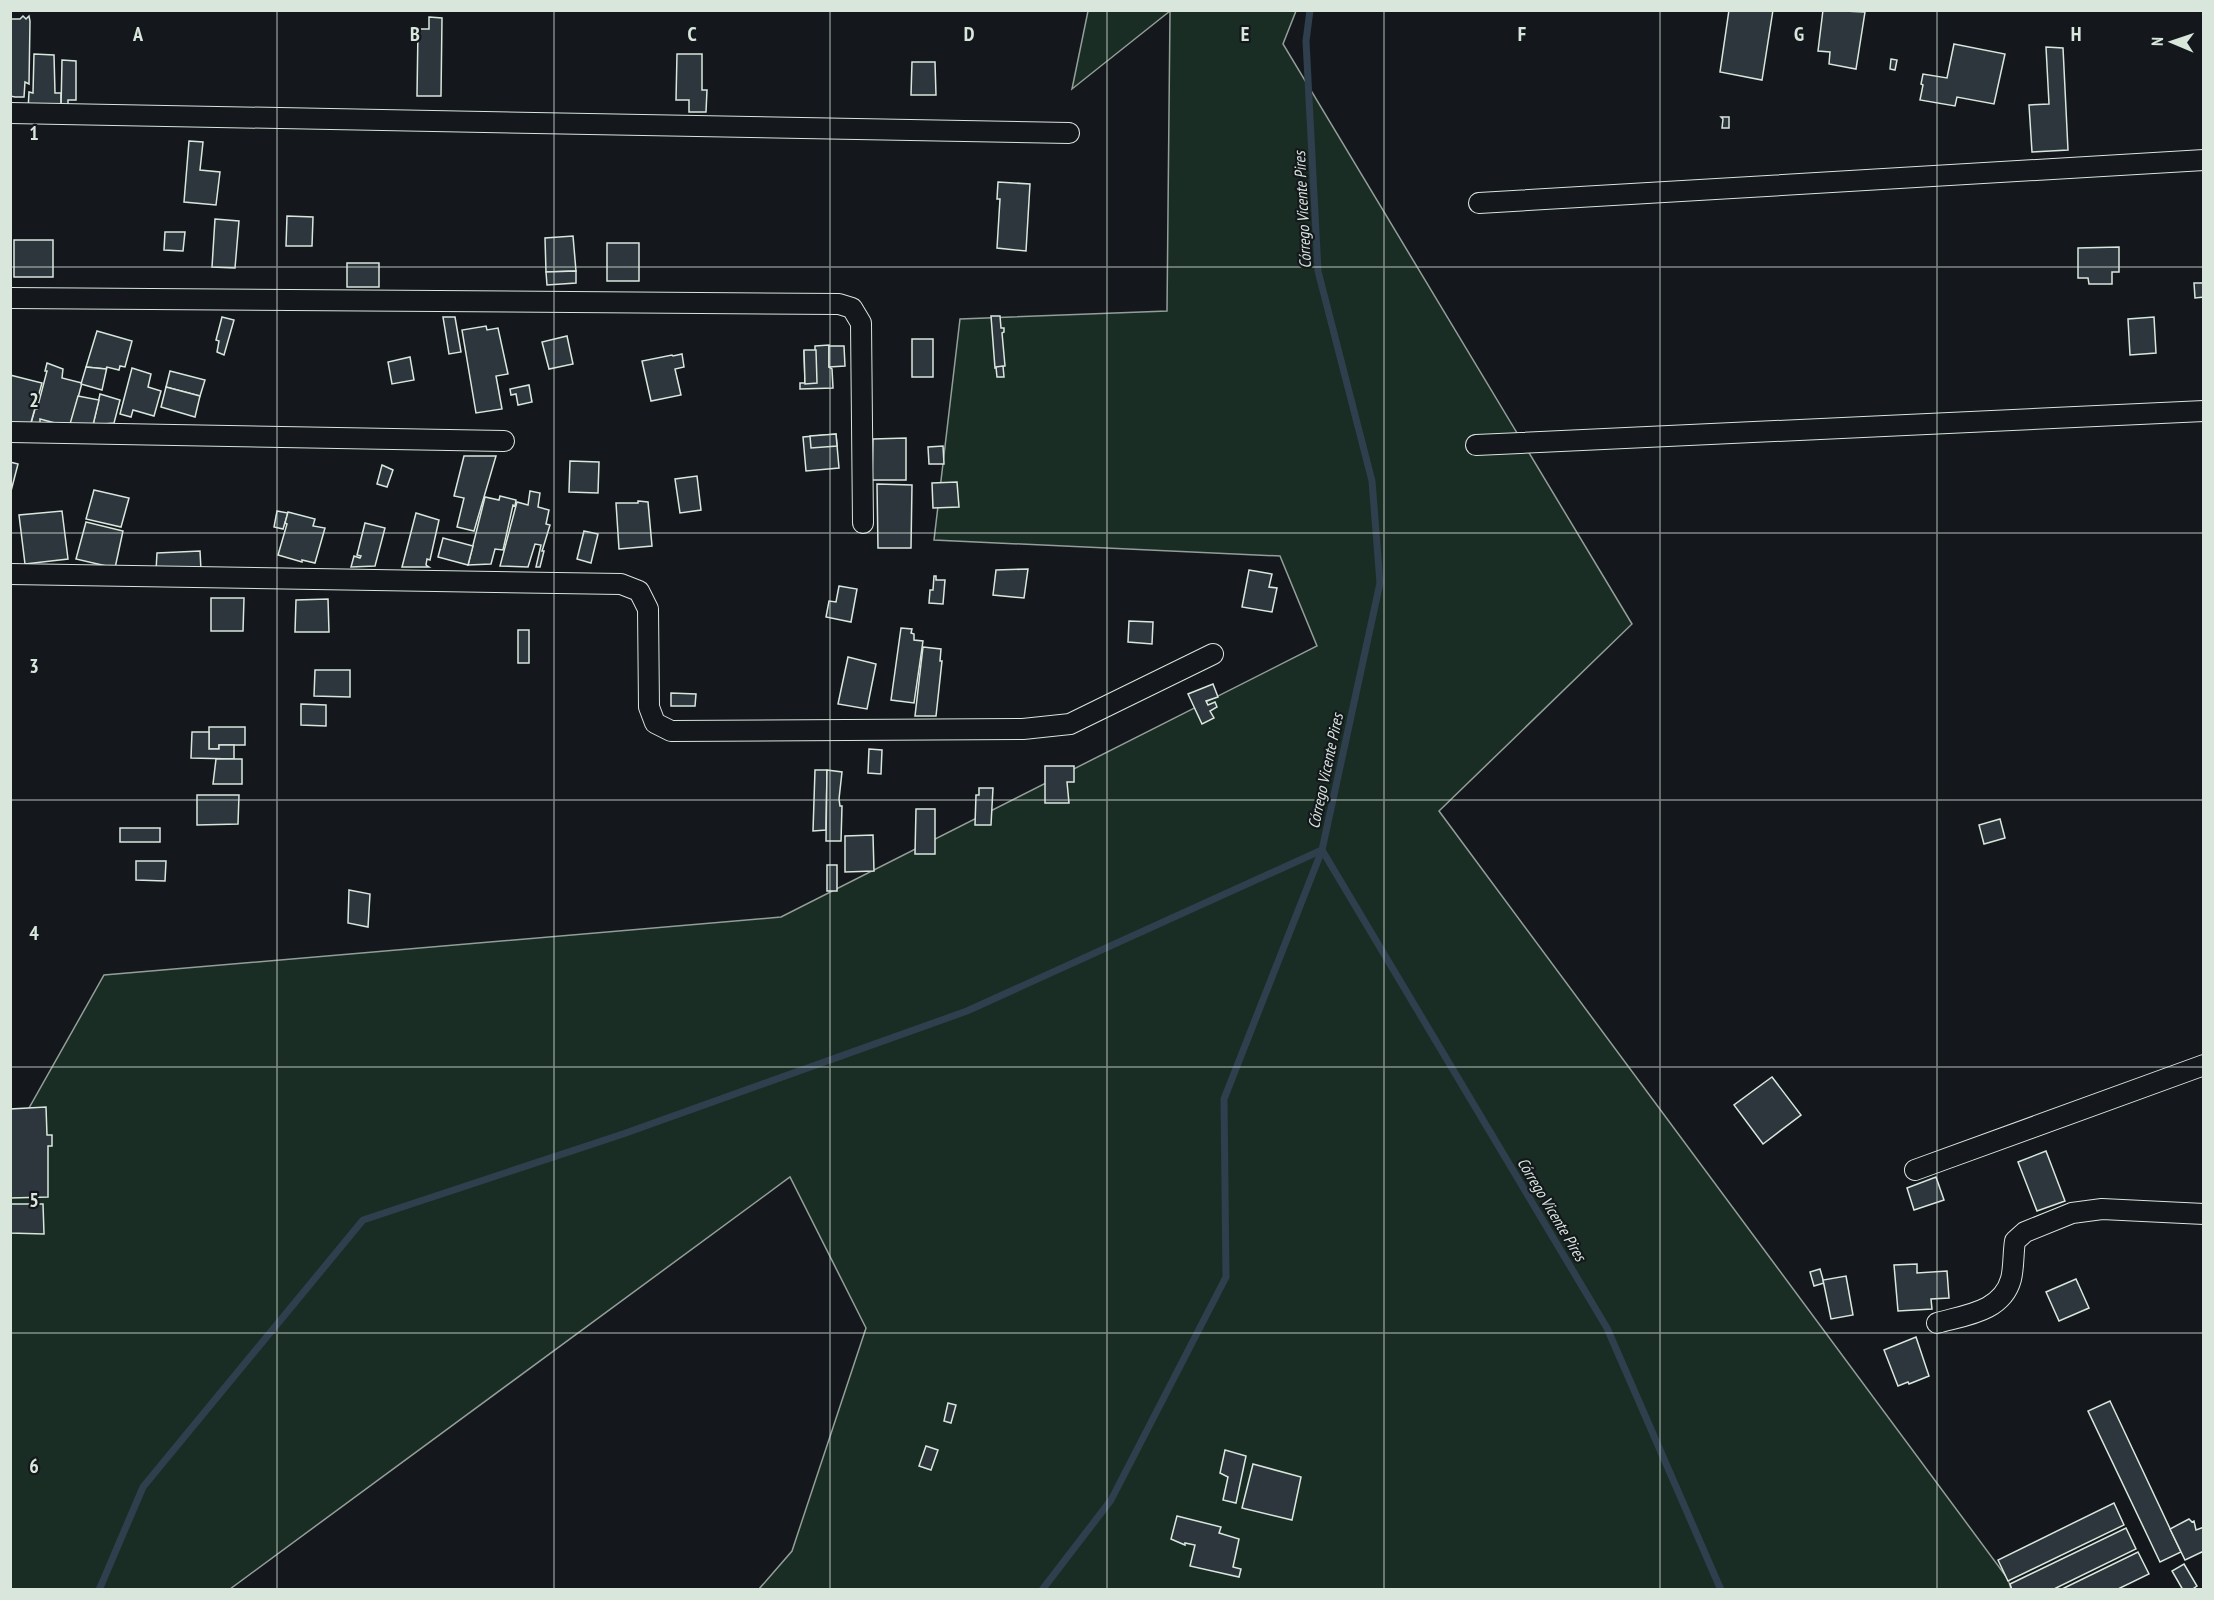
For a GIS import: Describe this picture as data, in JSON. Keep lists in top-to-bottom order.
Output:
{
  "water": ["Córrego Vicente Pires"],
  "north": "left",
  "grid": {
    "columns": [
      "A",
      "B",
      "C",
      "D",
      "E",
      "F",
      "G",
      "H"
    ],
    "rows": [
      "1",
      "2",
      "3",
      "4",
      "5",
      "6"
    ]
  }
}
